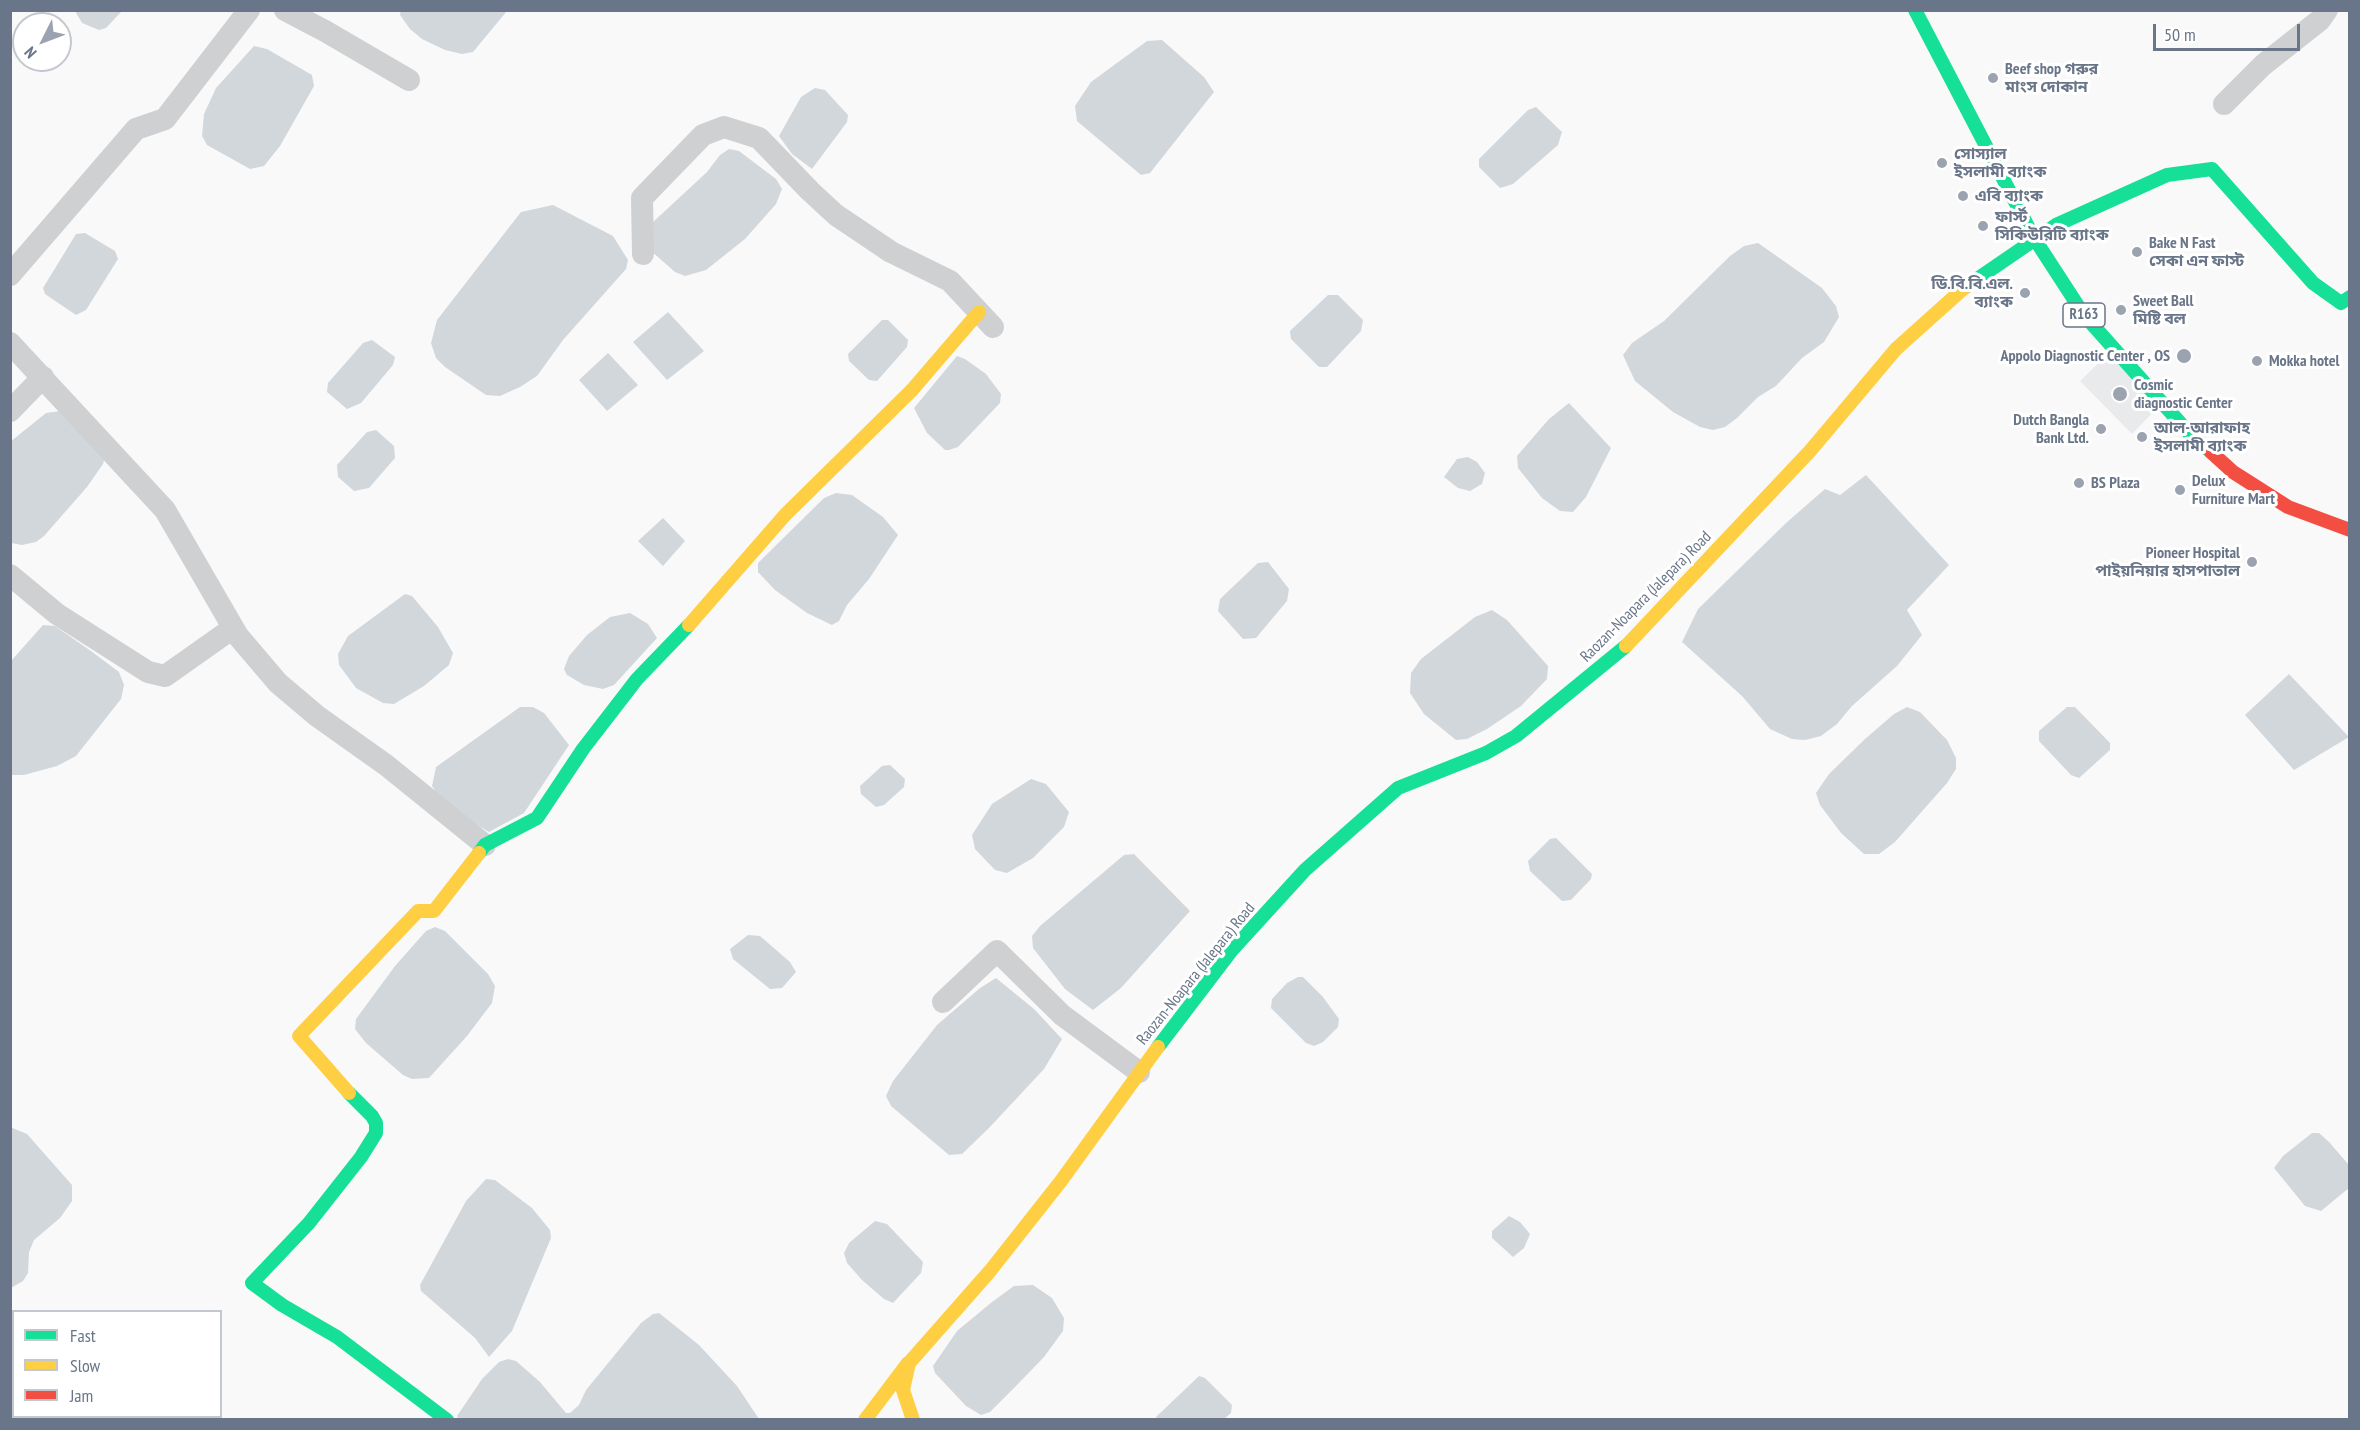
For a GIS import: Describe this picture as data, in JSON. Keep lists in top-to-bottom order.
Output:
{
  "streets": {
    "main road": ["R163", "Raozan-Noapara (Jalepara) Road"]
  },
  "crossings": [
    ["R163", "Raozan-Noapara (Jalepara) Road"]
  ],
  "places": [
    "Beef shop গরুর মাংস দোকান",
    "সোস্যাল ইসলামী ব্যাংক",
    "এবি ব্যাংক",
    "ফার্স্ট সিকিউরিটি ব্যাংক",
    "Bake N Fast সেকা এন ফাস্ট",
    "ডি.বি.বি.এল. ব্যাংক",
    "Sweet Ball মিষ্টি বল",
    "Appolo Diagnostic Center , OS",
    "Mokka hotel",
    "Cosmic diagnostic Center",
    "Dutch Bangla Bank Ltd.",
    "আল-আরাফাহ ইসলামী ব্যাংক",
    "BS Plaza",
    "Delux Furniture Mart",
    "Pioneer Hospital পাইয়নিয়ার হাসপাতাল"
  ],
  "legend": ["Fast", "Slow", "Jam"],
  "scale_bar": "50 m",
  "north": "bottom left"
}
